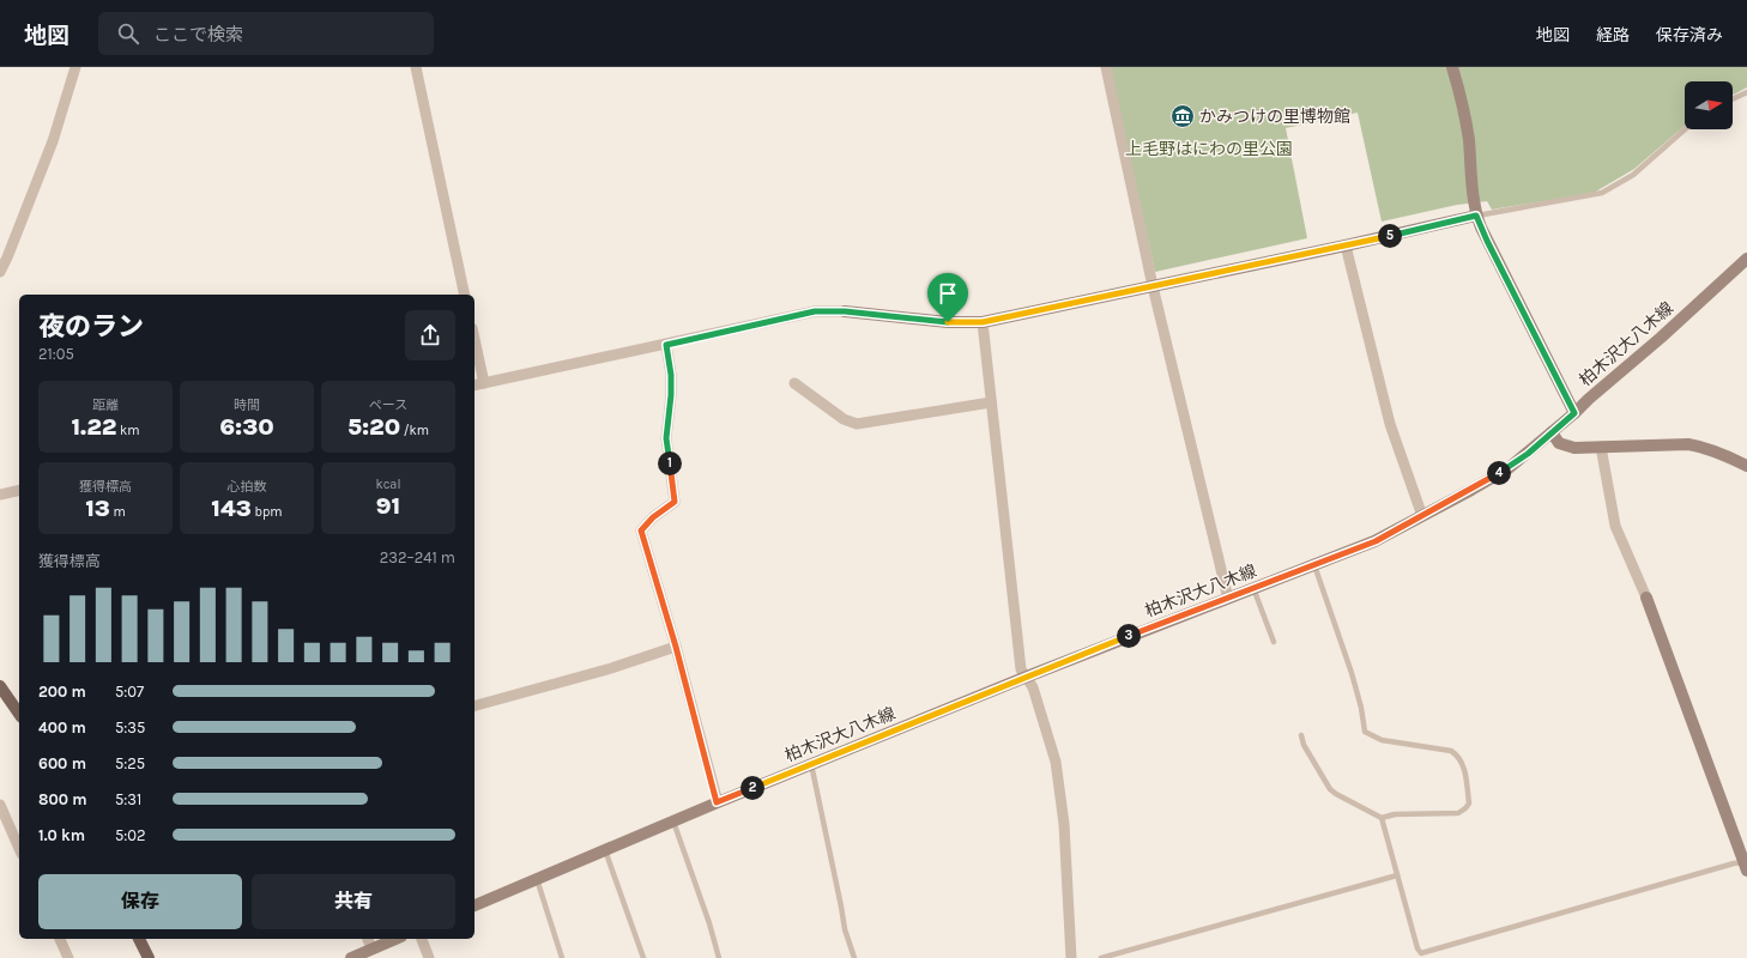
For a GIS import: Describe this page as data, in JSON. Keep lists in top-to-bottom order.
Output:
{
  "streets": {
    "main road": ["柏木沢大八木線"]
  },
  "parks": ["上毛野はにわの里公園"],
  "places": {
    "museum": ["かみつけの里博物館"]
  },
  "north": "right",
  "page": {
    "header": "地図",
    "search": "ここで検索",
    "nav": ["地図", "経路", "保存済み"],
    "pins": [
      "5",
      "1",
      "4",
      "3",
      "2"
    ],
    "heading": ["夜のラン", "21:05"],
    "stats": [
      ["距離", "1.22 km"],
      ["時間", "6:30"],
      ["ペース", "5:20 /km"],
      ["獲得標高", "13 m"],
      ["心拍数", "143 bpm"],
      ["kcal", "91"]
    ],
    "chart": ["獲得標高", "232–241 m"],
    "list": [
      {
        "name": "200 m",
        "note": "5:07"
      },
      {
        "name": "400 m",
        "note": "5:35"
      },
      {
        "name": "600 m",
        "note": "5:25"
      },
      {
        "name": "800 m",
        "note": "5:31"
      },
      {
        "name": "1.0 km",
        "note": "5:02"
      }
    ],
    "buttons": ["保存", "共有"]
  }
}
